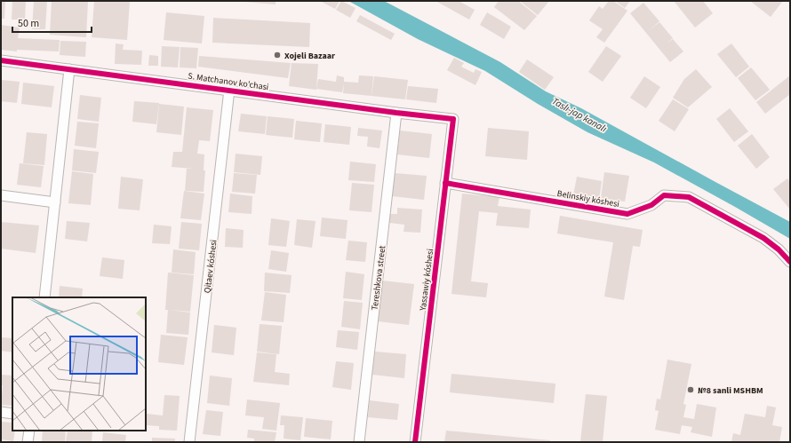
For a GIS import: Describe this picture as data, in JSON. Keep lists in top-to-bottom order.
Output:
{
  "streets": {
    "street": [
      "S. Matchanov ko'chasi",
      "Belinskiy kóshesi",
      "Qitaev kóshesi",
      "Tereshkova street",
      "Yassawiy kóshesi"
    ]
  },
  "crossings": [
    ["S. Matchanov ko'chasi", "Qitaev kóshesi"],
    ["S. Matchanov ko'chasi", "Tereshkova street"],
    ["S. Matchanov ko'chasi", "Yassawiy kóshesi"],
    ["Belinskiy kóshesi", "Yassawiy kóshesi"]
  ],
  "water": ["Taslı-jap kanalı"],
  "places": ["Xojeli Bazaar", "№8 sanli MSHBM"],
  "scale_bar": "50 m"
}
